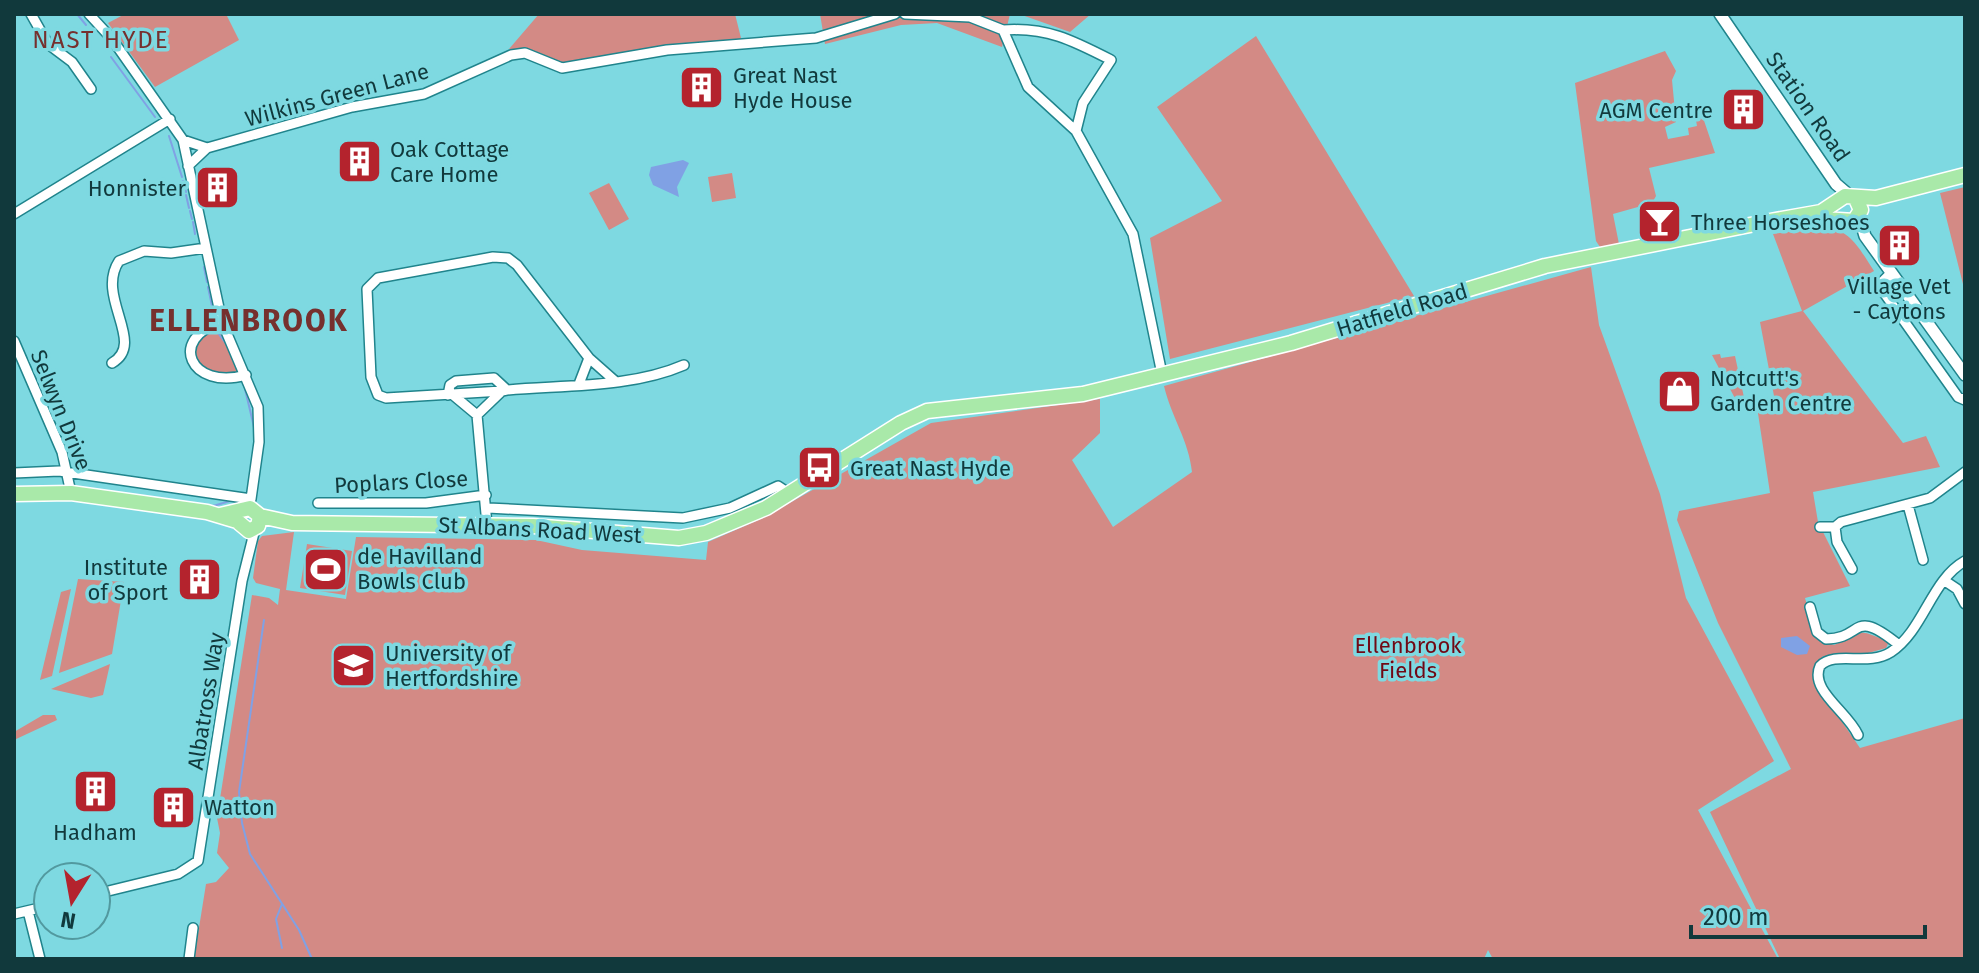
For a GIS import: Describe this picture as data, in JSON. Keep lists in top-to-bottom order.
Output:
{
  "streets": {
    "main road": ["Hatfield Road", "St Albans Road West"],
    "street": [
      "Wilkins Green Lane",
      "Station Road",
      "Selwyn Drive",
      "Poplars Close",
      "Albatross Way"
    ]
  },
  "crossings": [
    ["Wilkins Green Lane", "Albatross Way"],
    ["Station Road", "Hatfield Road"],
    ["Hatfield Road", "St Albans Road West"],
    ["Selwyn Drive", "St Albans Road West"],
    ["St Albans Road West", "Albatross Way"]
  ],
  "districts": ["NAST HYDE", "ELLENBROOK"],
  "parks": ["Ellenbrook Fields"],
  "places": {
    "building": [
      "Great Nast Hyde House",
      "AGM Centre",
      "Oak Cottage Care Home",
      "Honnister",
      "Village Vet - Caytons",
      "Institute of Sport",
      "Hadham",
      "Watton"
    ],
    "bar": ["Three Horseshoes"],
    "shop": ["Notcutt's Garden Centre"],
    "bus stop": ["Great Nast Hyde"],
    "sports": ["de Havilland Bowls Club"],
    "school or university": ["University of Hertfordshire"]
  },
  "scale_bar": "200 m",
  "north": "bottom"
}
